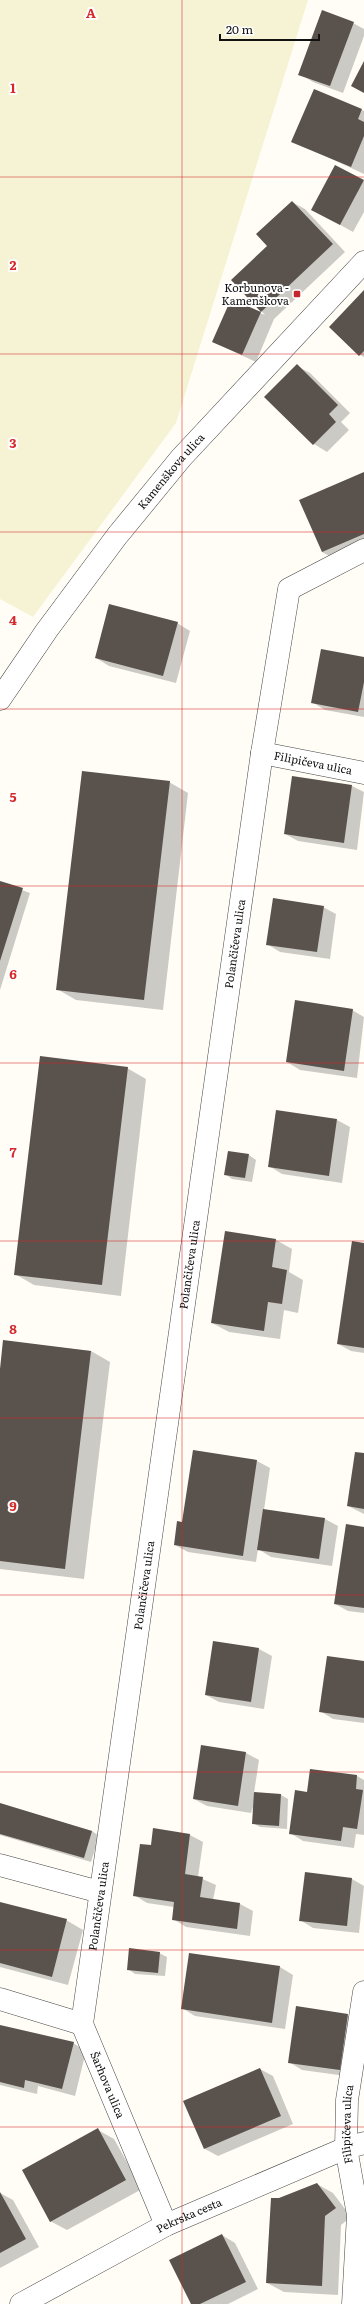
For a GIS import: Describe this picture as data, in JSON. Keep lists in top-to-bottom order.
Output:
{
  "streets": {
    "street": [
      "Kamenškova ulica",
      "Filipičeva ulica",
      "Polančičeva ulica",
      "Šarhova ulica",
      "Pekrska cesta"
    ]
  },
  "crossings": [
    ["Filipičeva ulica", "Polančičeva ulica"],
    ["Filipičeva ulica", "Pekrska cesta"],
    ["Polančičeva ulica", "Šarhova ulica"],
    ["Šarhova ulica", "Pekrska cesta"]
  ],
  "places": {
    "transit": ["Korbunova - Kamenškova"]
  },
  "scale_bar": "20 m",
  "grid": {
    "columns": ["A"],
    "rows": [
      "1",
      "2",
      "3",
      "4",
      "5",
      "6",
      "7",
      "8",
      "9"
    ]
  }
}
